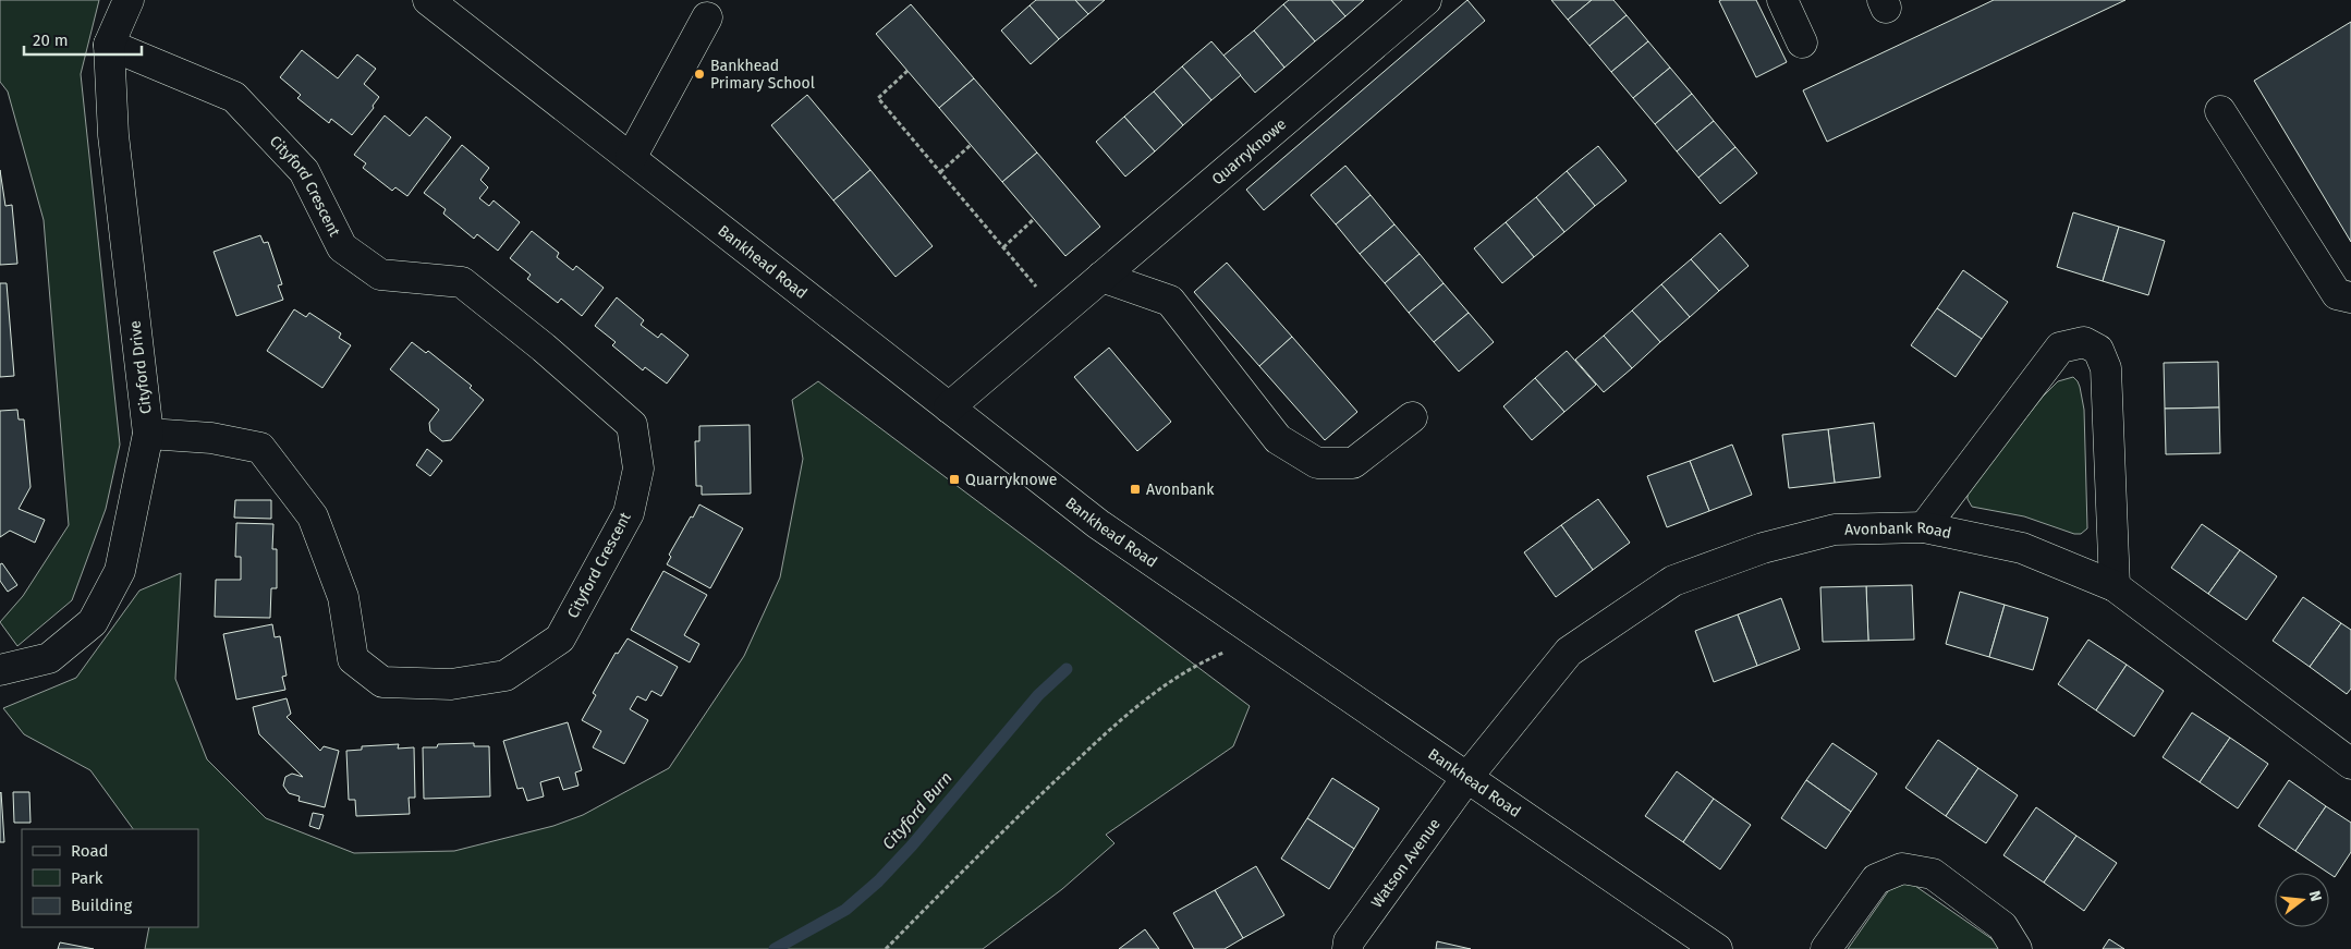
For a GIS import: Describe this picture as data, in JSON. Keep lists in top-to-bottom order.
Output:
{
  "streets": {
    "street": [
      "Quarryknowe",
      "Cityford Crescent",
      "Bankhead Road",
      "Cityford Drive",
      "Avonbank Road",
      "Watson Avenue"
    ]
  },
  "crossings": [
    ["Quarryknowe", "Bankhead Road"],
    ["Cityford Crescent", "Cityford Drive"],
    ["Bankhead Road", "Avonbank Road"],
    ["Bankhead Road", "Watson Avenue"],
    ["Avonbank Road", "Watson Avenue"]
  ],
  "water": ["Cityford Burn"],
  "places": {
    "other": ["Bankhead Primary School"],
    "transit": ["Quarryknowe", "Avonbank"]
  },
  "legend": ["Road", "Park", "Building"],
  "scale_bar": "20 m",
  "north": "right"
}
